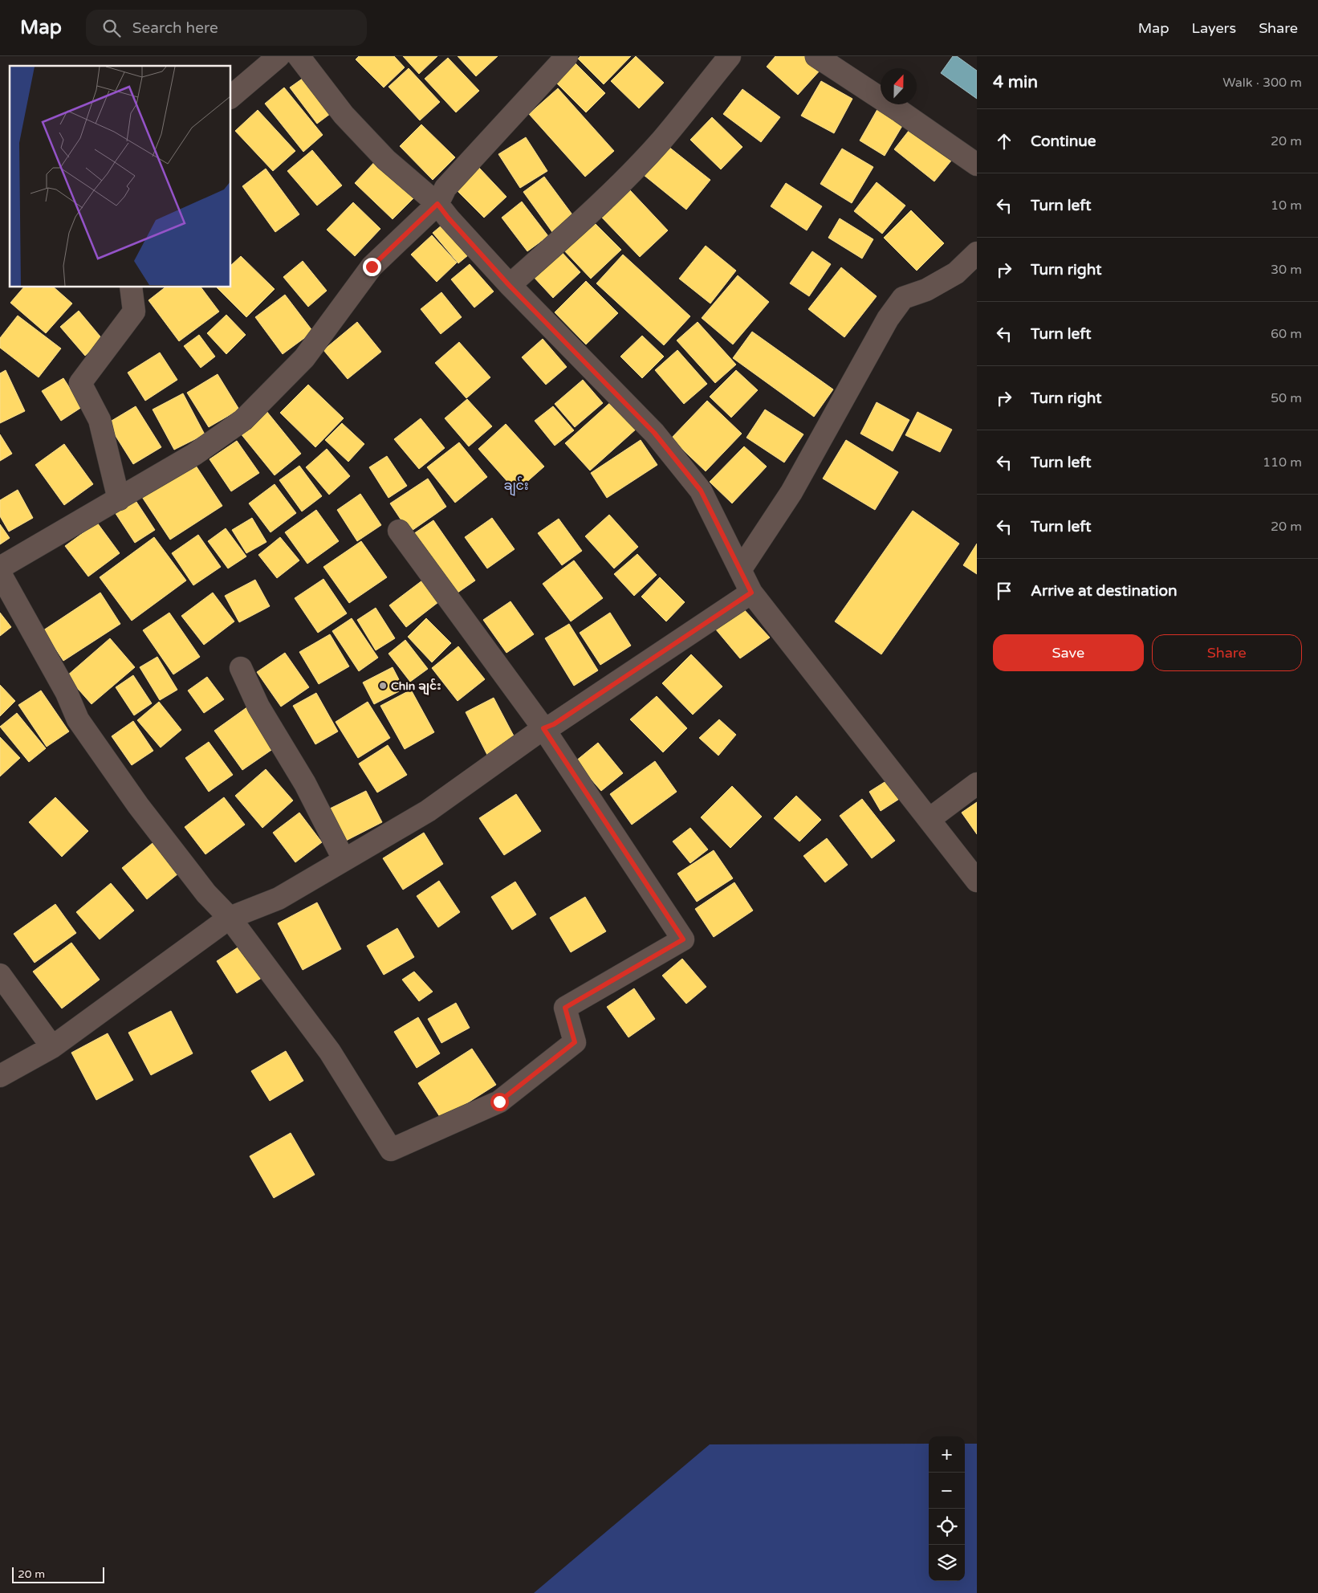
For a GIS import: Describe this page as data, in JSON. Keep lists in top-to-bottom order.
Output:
{
  "districts": ["ချင်း"],
  "places": ["Chin ချင်း"],
  "scale_bar": "20 m",
  "north": "top",
  "page": {
    "header": "Map",
    "search": "Search here",
    "nav": ["Map", "Layers", "Share"],
    "heading": ["4 min", "Walk · 300 m"],
    "list": [
      ["Continue", "20 m"],
      ["Turn left", "10 m"],
      ["Turn right", "30 m"],
      ["Turn left", "60 m"],
      ["Turn right", "50 m"],
      ["Turn left", "110 m"],
      ["Turn left", "20 m"],
      "Arrive at destination"
    ],
    "buttons": ["Save", "Share"],
    "map_buttons": ["+", "−"],
    "scale": "20 m"
  }
}
